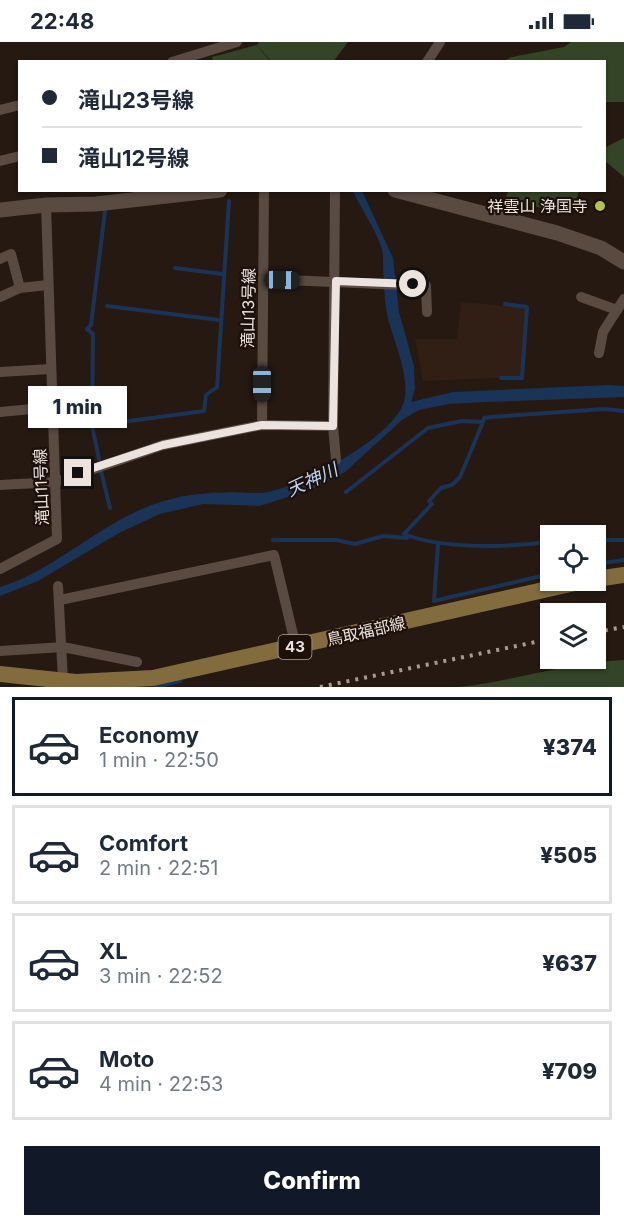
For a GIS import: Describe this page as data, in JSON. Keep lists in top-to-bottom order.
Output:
{
  "streets": {
    "main road": ["鳥取福部線", "43"],
    "street": ["滝山13号線", "滝山11号線"]
  },
  "water": ["天神川"],
  "places": ["祥雲山 浄国寺"],
  "page": {
    "status": "22:48",
    "banner": ["滝山23号線", "滝山12号線"],
    "bubble": "1 min",
    "list": [
      {
        "name": "Economy",
        "note": "1 min · 22:50",
        "value": "¥374"
      },
      {
        "name": "Comfort",
        "note": "2 min · 22:51",
        "value": "¥505"
      },
      {
        "name": "XL",
        "note": "3 min · 22:52",
        "value": "¥637"
      },
      {
        "name": "Moto",
        "note": "4 min · 22:53",
        "value": "¥709"
      }
    ],
    "buttons": "Confirm"
  }
}
